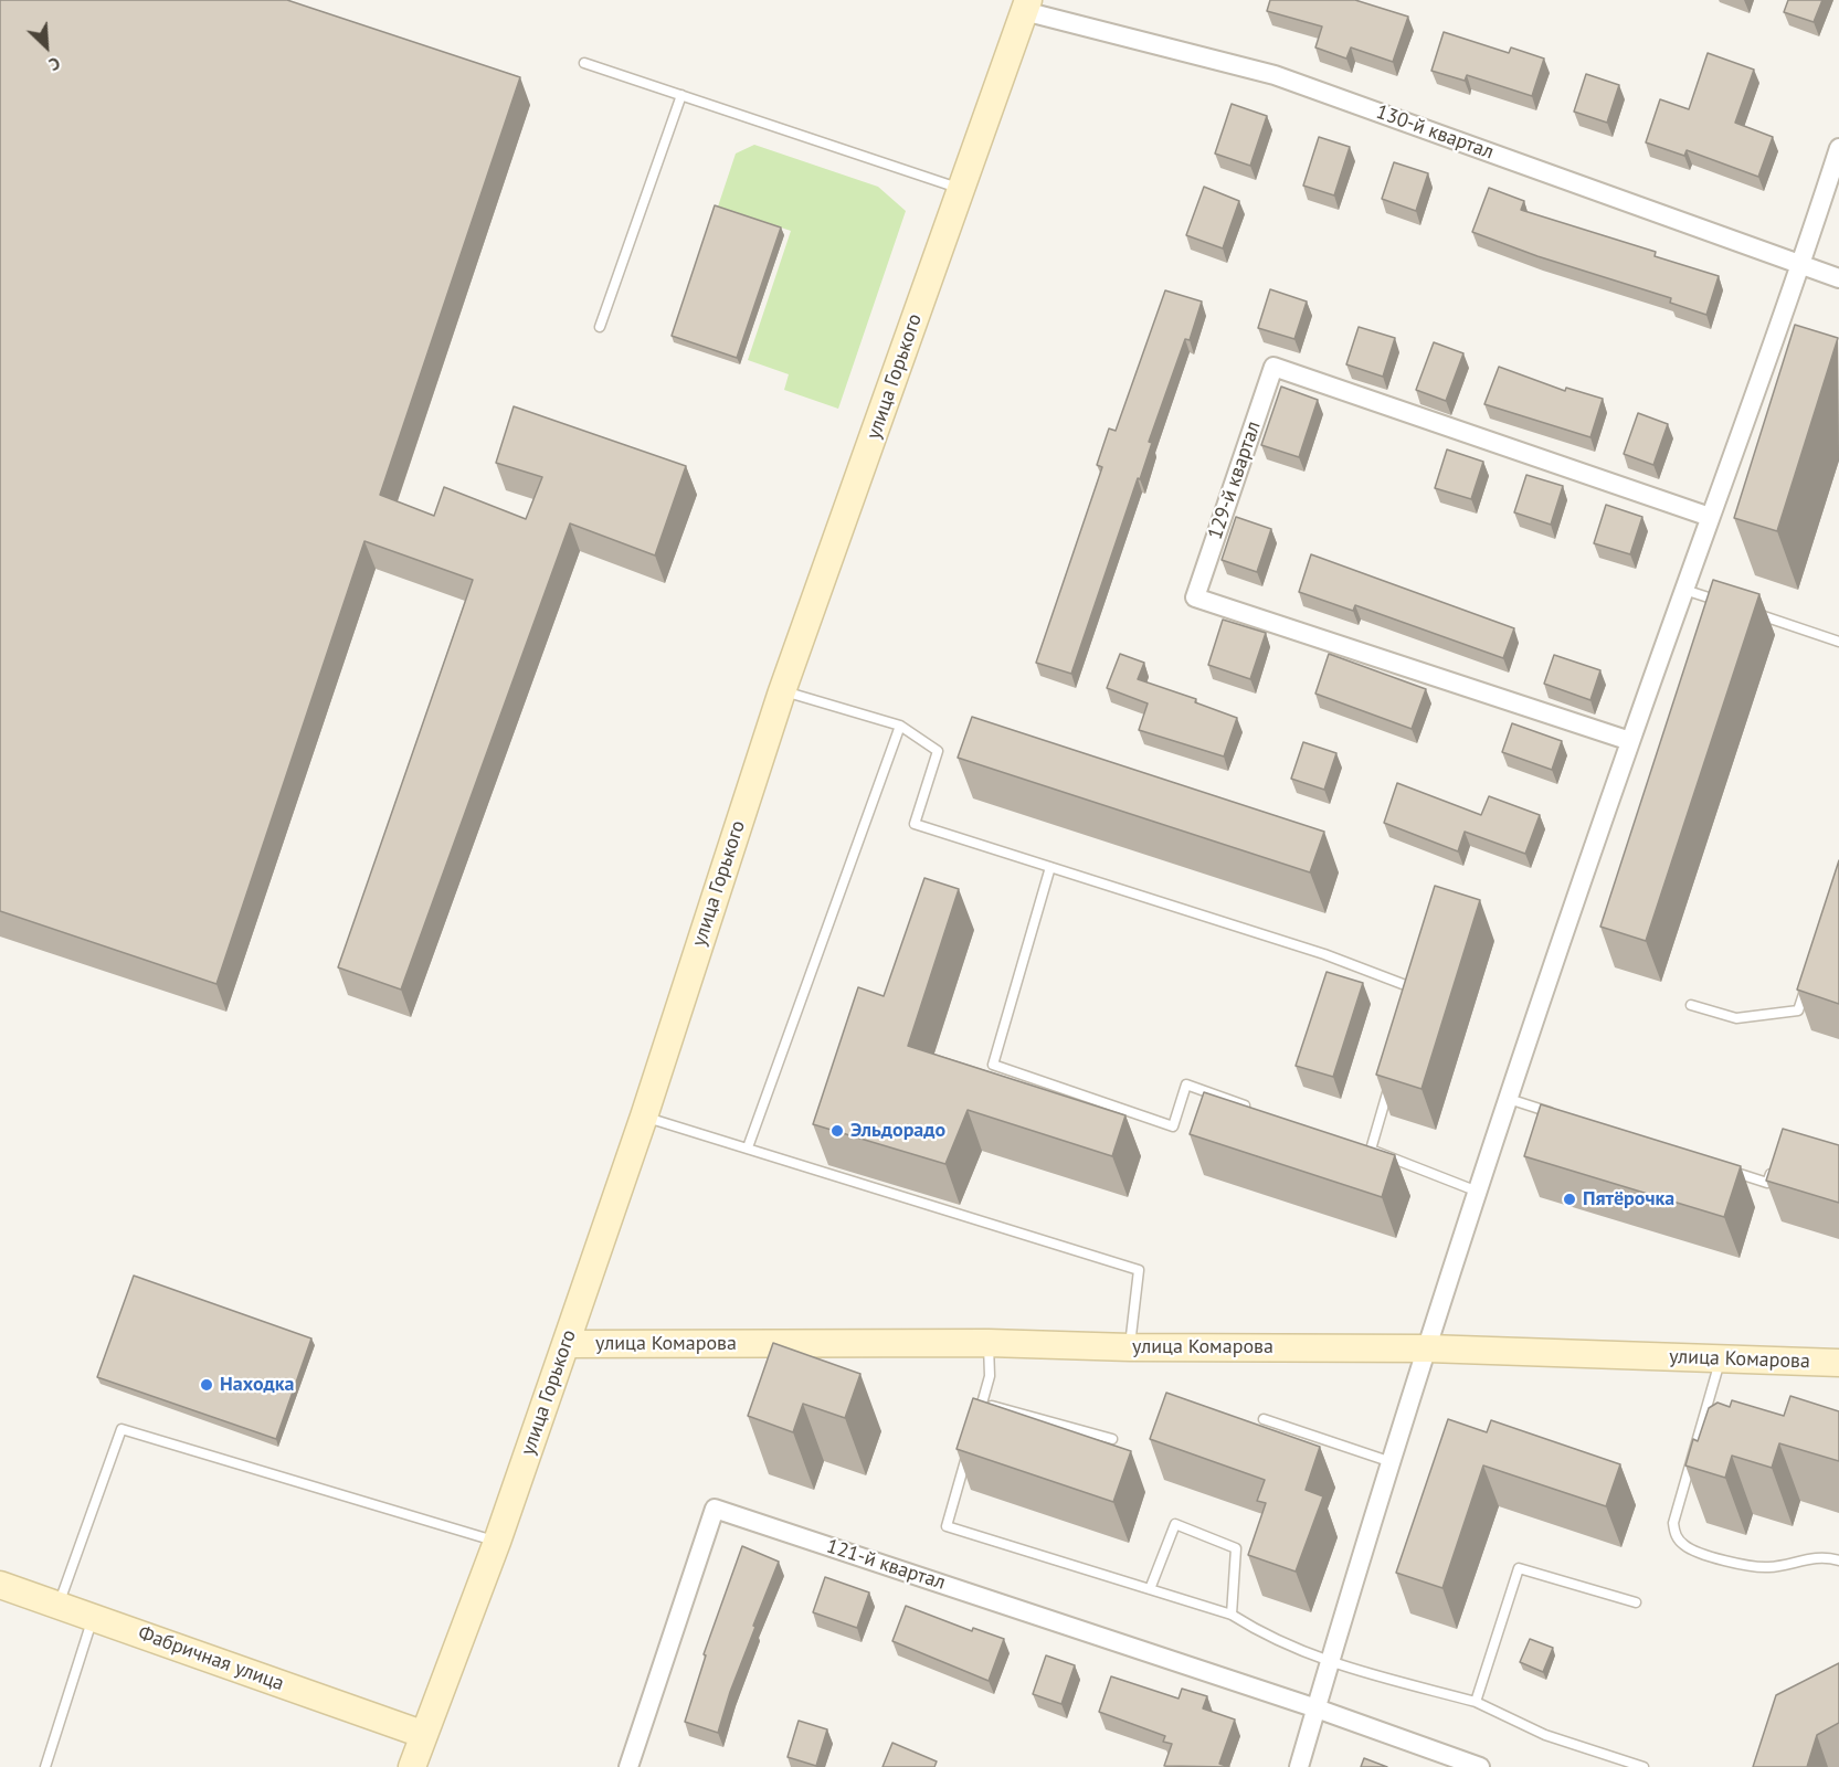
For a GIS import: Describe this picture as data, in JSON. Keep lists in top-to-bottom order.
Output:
{
  "streets": {
    "main road": ["улица Горького", "улица Комарова", "Фабричная улица"],
    "street": ["130-й квартал", "129-й квартал", "121-й квартал"]
  },
  "crossings": [
    ["130-й квартал", "улица Горького"],
    ["улица Горького", "улица Комарова"],
    ["улица Горького", "Фабричная улица"]
  ],
  "places": ["Эльдорадо", "Пятёрочка", "Находка"],
  "north": "bottom right"
}
